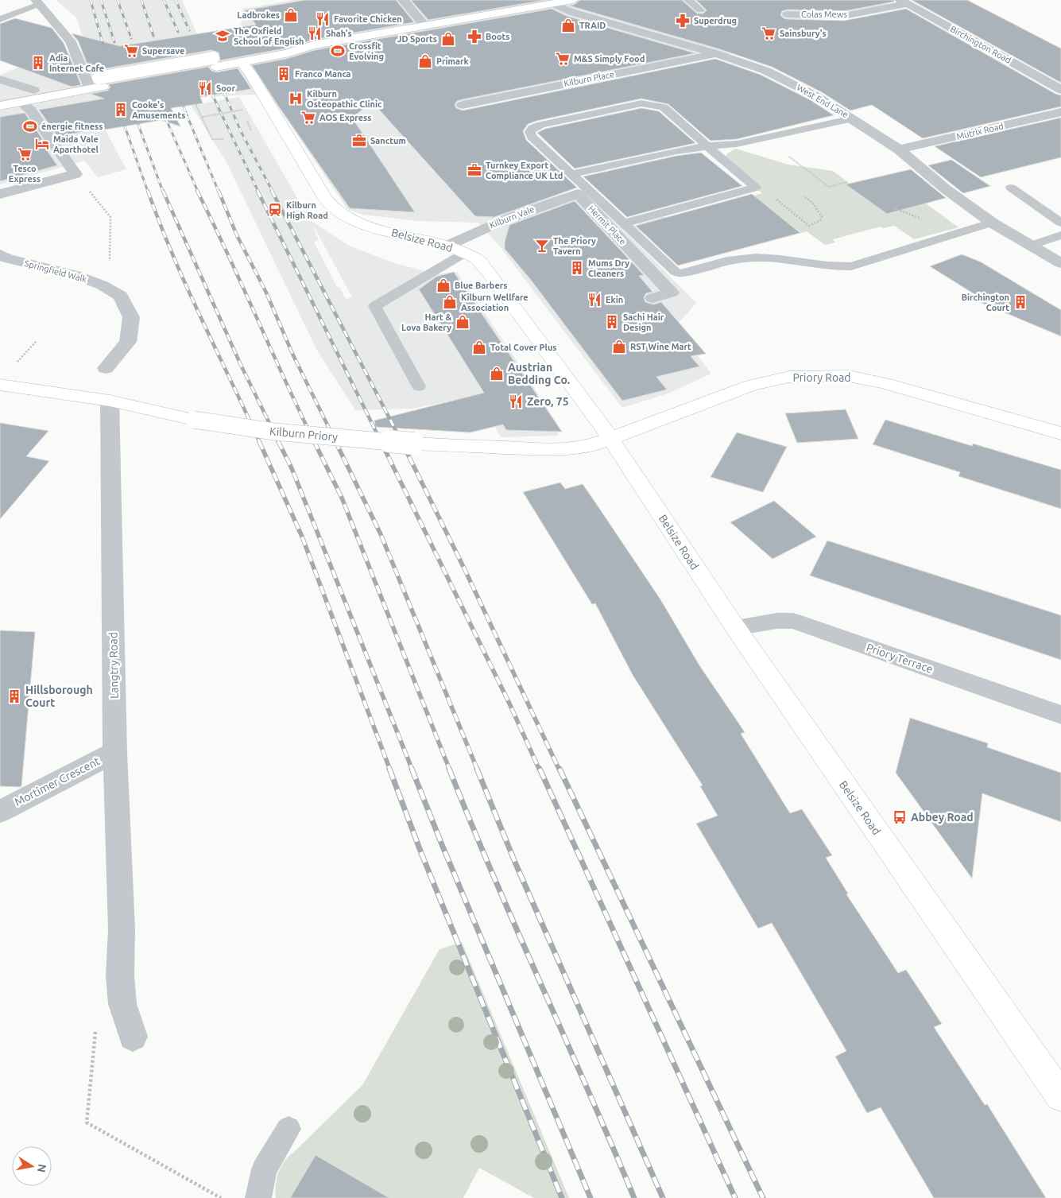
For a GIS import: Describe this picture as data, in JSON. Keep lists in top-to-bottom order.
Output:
{
  "streets": {
    "main road": ["Belsize Road", "Priory Road", "Kilburn Priory"],
    "street": [
      "Colas Mews",
      "Birchington Road",
      "Kilburn Place",
      "West End Lane",
      "Mutrix Road",
      "Kilburn Vale",
      "Hermit Place",
      "Springfield Walk",
      "Priory Terrace",
      "Langtry Road",
      "Mortimer Crescent"
    ]
  },
  "crossings": [
    ["Colas Mews", "Birchington Road"],
    ["Kilburn Place", "West End Lane"],
    ["West End Lane", "Mutrix Road"],
    ["Kilburn Vale", "Hermit Place"],
    ["Kilburn Vale", "Belsize Road"],
    ["Belsize Road", "Priory Road"],
    ["Belsize Road", "Kilburn Priory"],
    ["Belsize Road", "Priory Terrace"],
    ["Priory Road", "Kilburn Priory"],
    ["Kilburn Priory", "Langtry Road"],
    ["Langtry Road", "Mortimer Crescent"]
  ],
  "places": {
    "shop": [
      "Ladbrokes",
      "TRAID",
      "JD Sports",
      "Primark",
      "Blue Barbers",
      "Kilburn Wellfare Association",
      "Hart & Lova Bakery",
      "RST Wine Mart",
      "Total Cover Plus",
      "Austrian Bedding Co."
    ],
    "restaurant": [
      "Favorite Chicken",
      "Shah's",
      "Soor",
      "Ekin",
      "Zero, 75"
    ],
    "pharmacy": ["Superdrug", "Boots"],
    "supermarket": [
      "Sainsbury's",
      "Supersave",
      "M&S Simply Food",
      "AOS Express",
      "Tesco Express"
    ],
    "school or university": ["The Oxfield School of English"],
    "sports": ["Crossfit Evolving", "énergie fitness"],
    "building": [
      "Adia Internet Cafe",
      "Franco Manca",
      "Cooke's Amusements",
      "Mums Dry Cleaners",
      "Birchington Court",
      "Sachi Hair Design",
      "Hillsborough Court"
    ],
    "hospital": ["Kilburn Osteopathic Clinic"],
    "office": ["Sanctum", "Turnkey Export Compliance UK Ltd"],
    "hotel": ["Maida Vale Aparthotel"],
    "station": ["Kilburn High Road"],
    "bar": ["The Priory Tavern"],
    "bus stop": ["Abbey Road"]
  },
  "north": "right"
}
